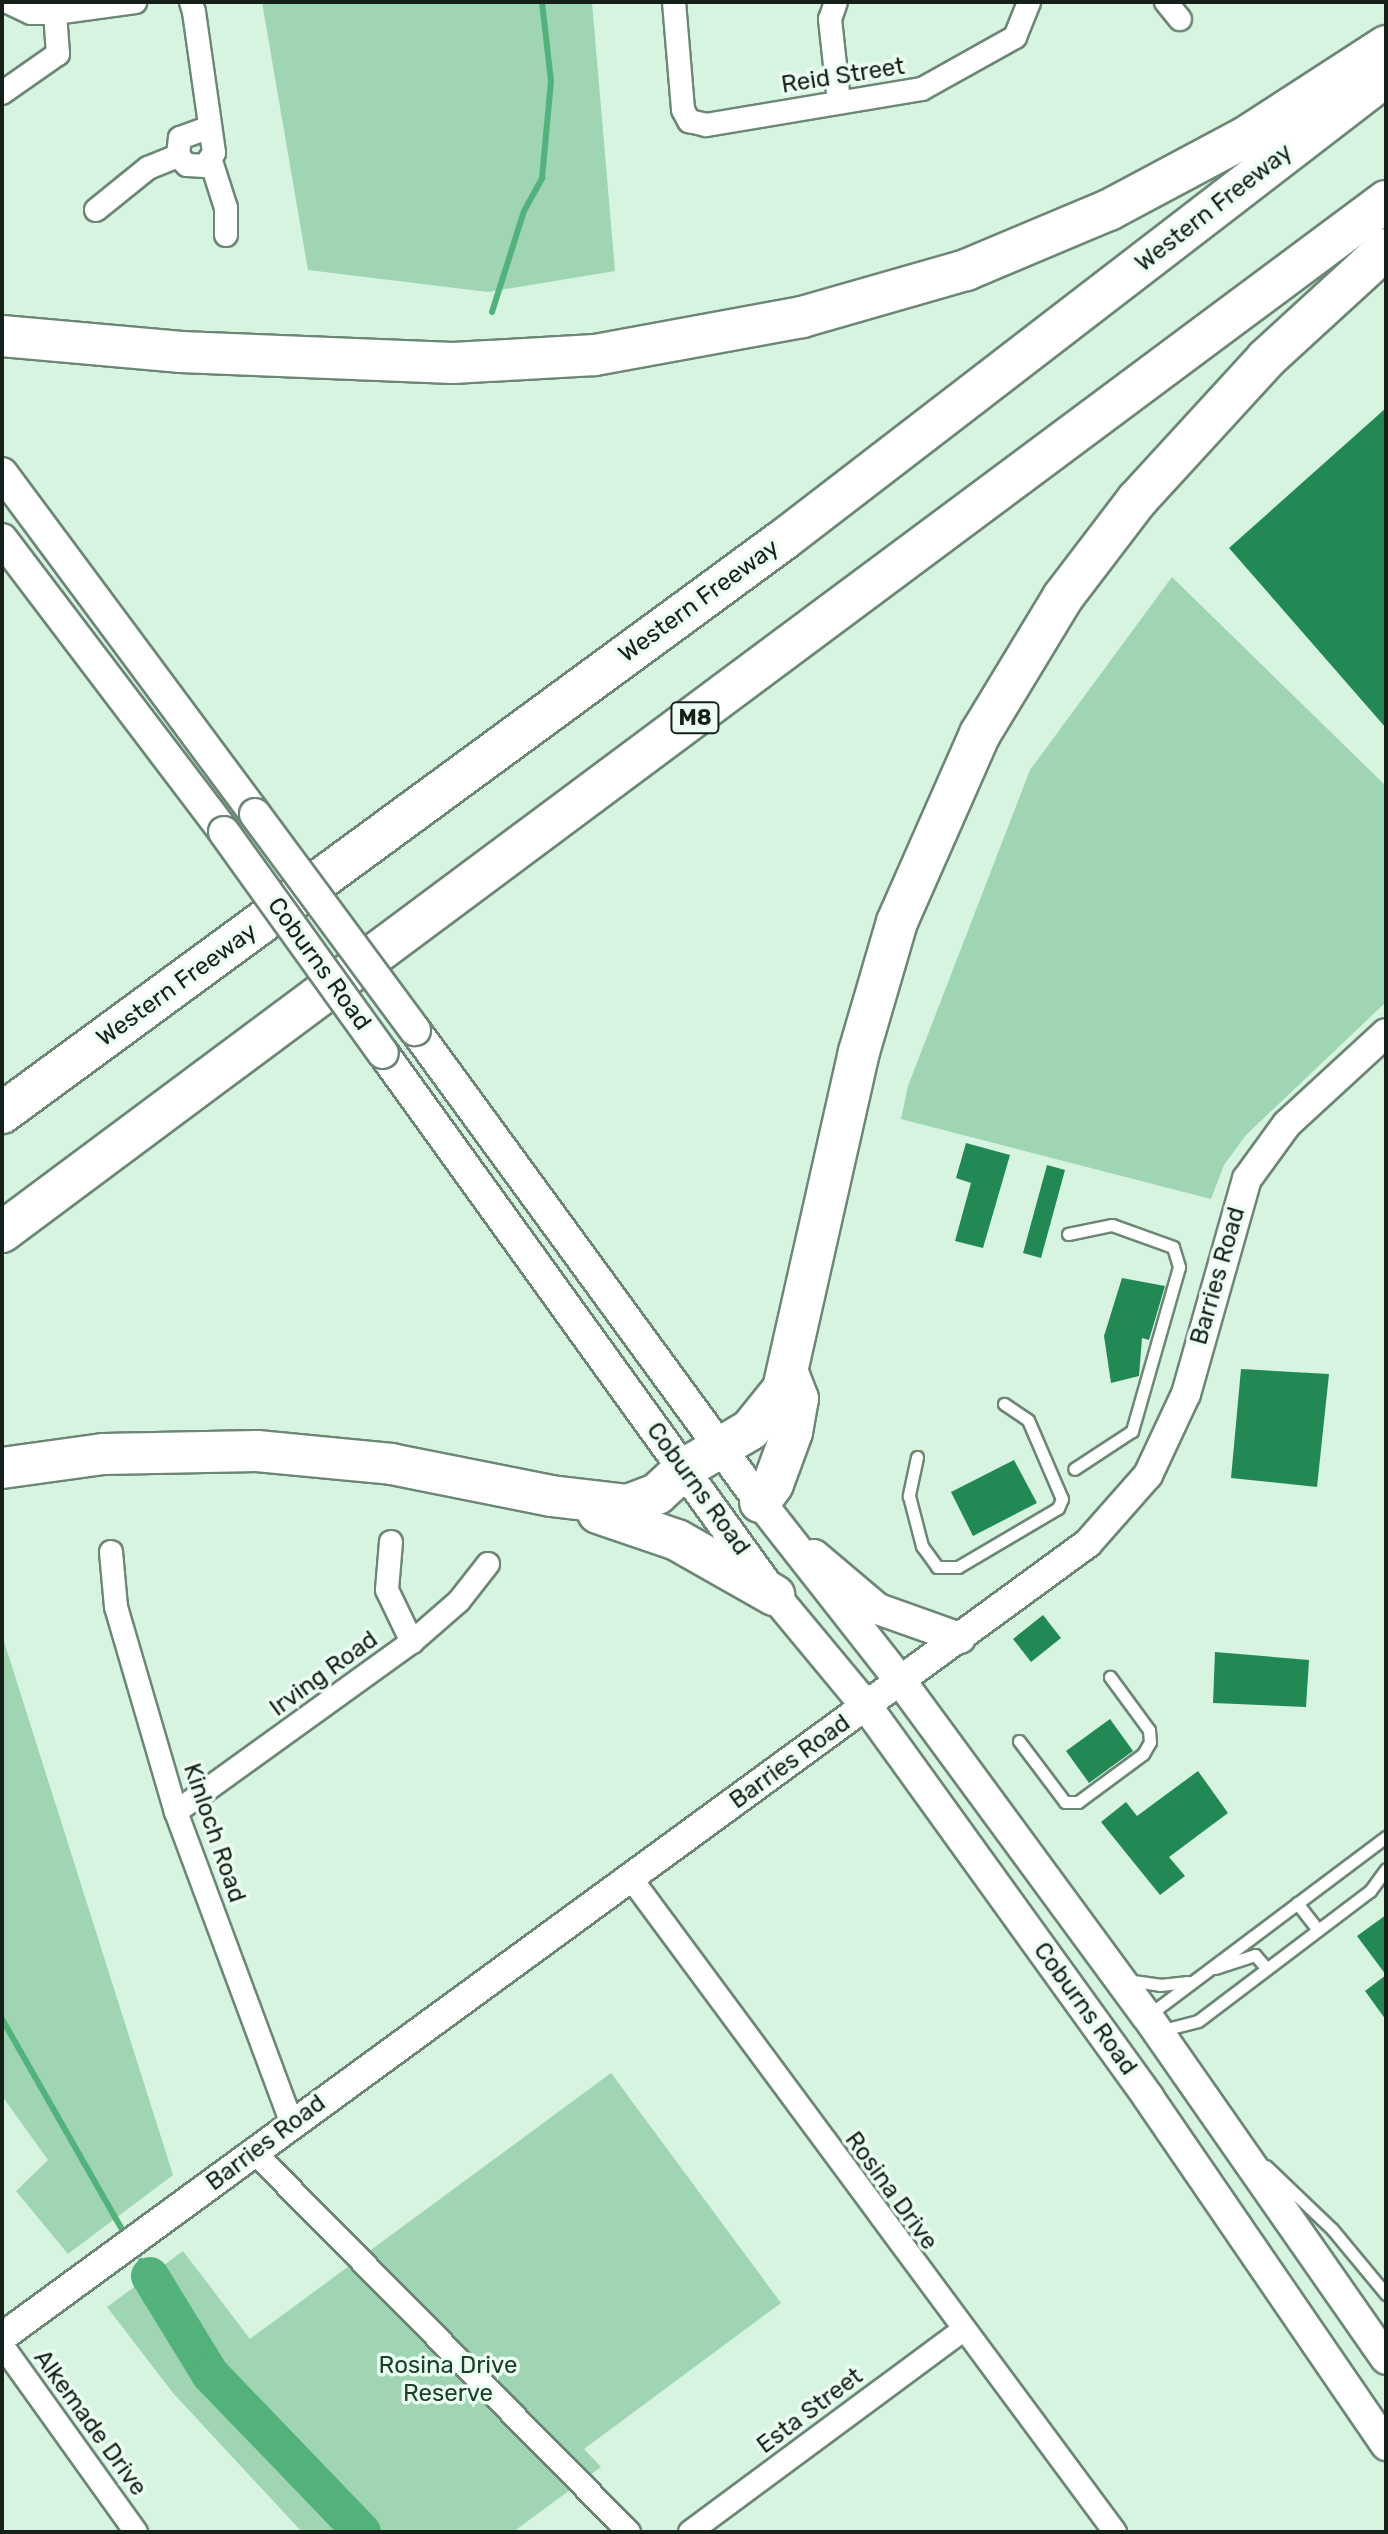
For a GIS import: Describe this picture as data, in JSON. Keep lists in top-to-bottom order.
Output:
{
  "streets": {
    "highway": ["Western Freeway", "M8"],
    "main road": ["Coburns Road"],
    "street": [
      "Reid Street",
      "Barries Road",
      "Irving Road",
      "Kinloch Road",
      "Rosina Drive",
      "Esta Street",
      "Alkemade Drive"
    ]
  },
  "crossings": [
    ["Coburns Road", "Barries Road"],
    ["Barries Road", "Kinloch Road"],
    ["Barries Road", "Rosina Drive"],
    ["Irving Road", "Kinloch Road"],
    ["Rosina Drive", "Esta Street"]
  ],
  "parks": ["Rosina Drive Reserve"]
}
